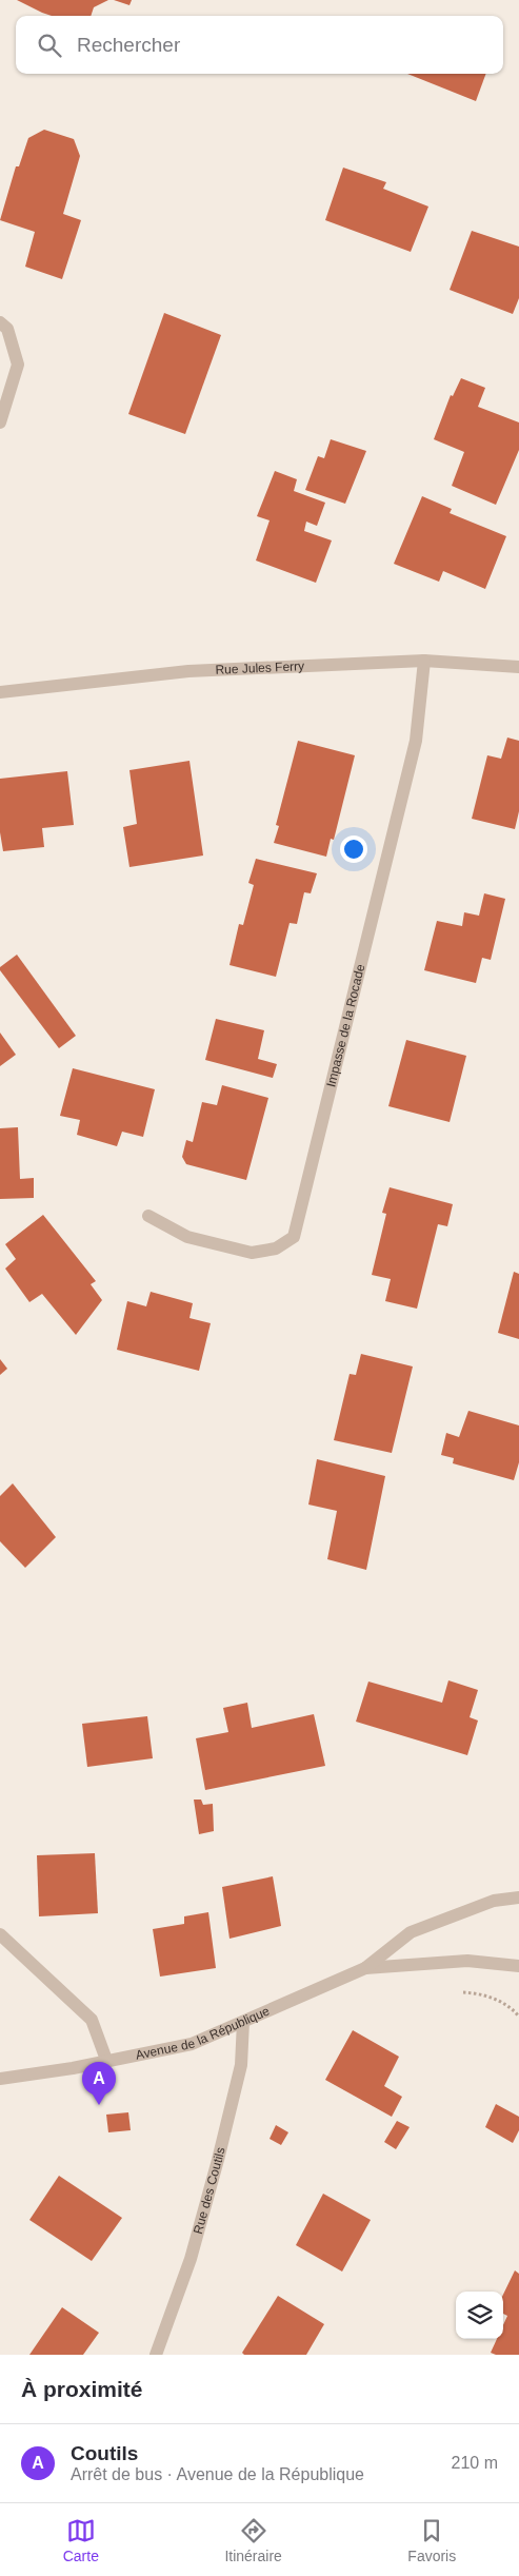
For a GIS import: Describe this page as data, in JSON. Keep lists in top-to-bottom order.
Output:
{
  "streets": {
    "street": [
      "Rue Jules Ferry",
      "Impasse de la Rocade",
      "Avenue de la République",
      "Rue des Coutils"
    ]
  },
  "crossings": [
    ["Rue Jules Ferry", "Impasse de la Rocade"],
    ["Avenue de la République", "Rue des Coutils"]
  ],
  "page": {
    "search": "Rechercher",
    "pins": "A",
    "heading": "À proximité",
    "list": [
      {
        "mark": "A",
        "name": "Coutils",
        "note": "Arrêt de bus · Avenue de la République",
        "value": "210 m"
      }
    ],
    "nav": ["Carte", "Itinéraire", "Favoris"]
  }
}
